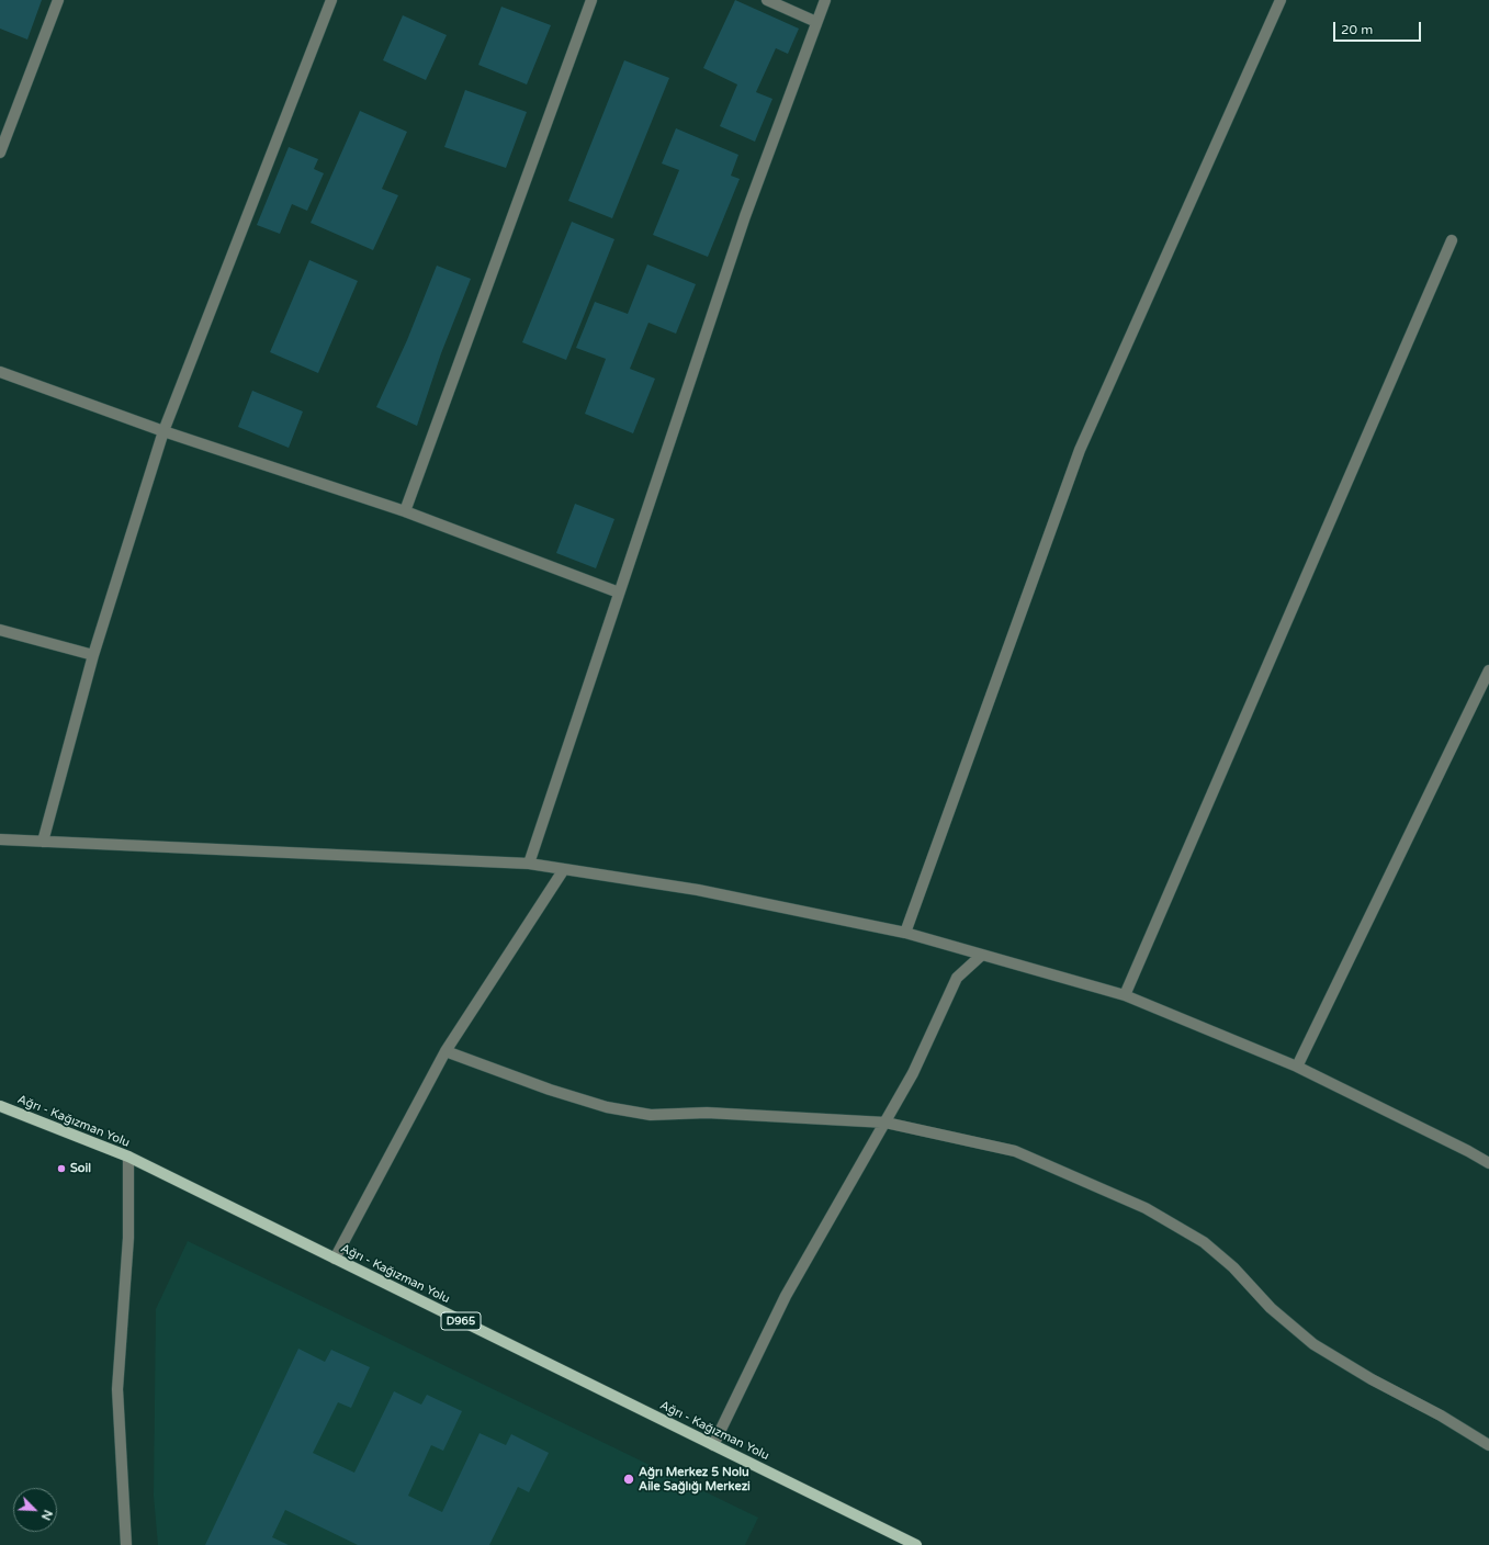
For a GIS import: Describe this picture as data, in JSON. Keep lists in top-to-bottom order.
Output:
{
  "streets": {
    "main road": ["Ağrı - Kağızman Yolu", "D965"]
  },
  "places": ["Soil", "Ağrı Merkez 5 Nolu Aile Sağlığı Merkezi"],
  "scale_bar": "20 m",
  "north": "bottom right"
}
